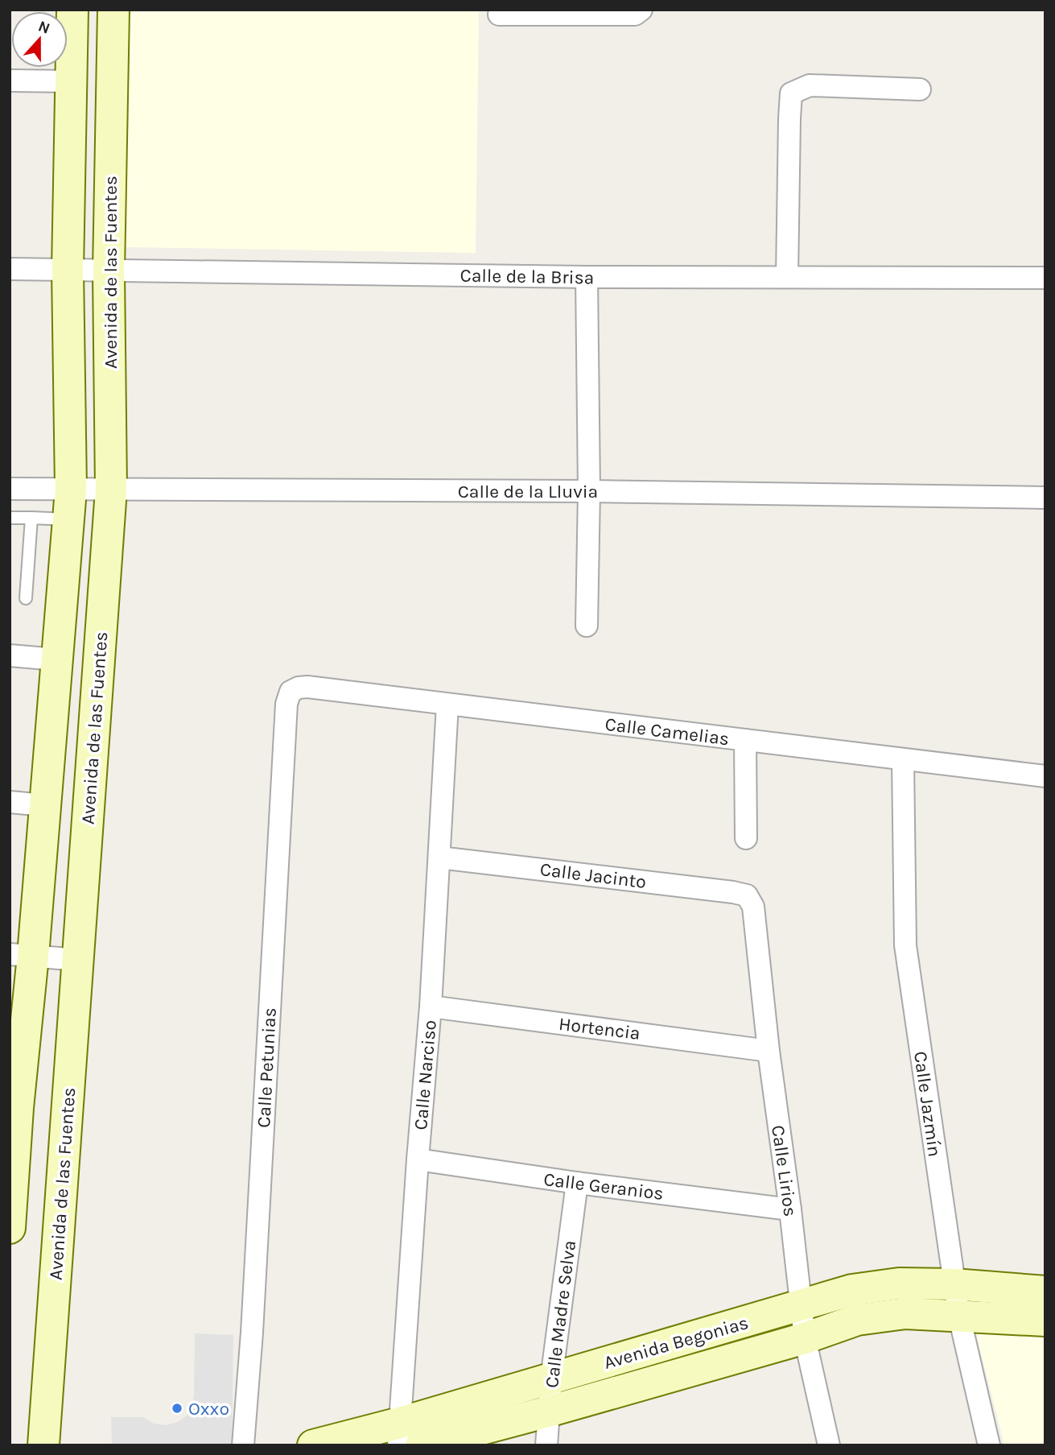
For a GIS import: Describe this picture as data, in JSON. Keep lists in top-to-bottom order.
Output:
{
  "streets": {
    "main road": ["Avenida de las Fuentes", "Avenida Begonias"],
    "street": [
      "Calle de la Brisa",
      "Calle de la Lluvia",
      "Calle Camelias",
      "Calle Jacinto",
      "Hortencia",
      "Calle Petunias",
      "Calle Narciso",
      "Calle Jazmín",
      "Calle Lirios",
      "Calle Geranios",
      "Calle Madre Selva"
    ]
  },
  "crossings": [
    ["Avenida de las Fuentes", "Calle de la Brisa"],
    ["Avenida de las Fuentes", "Calle de la Lluvia"],
    ["Calle Camelias", "Calle Petunias"],
    ["Calle Camelias", "Calle Narciso"],
    ["Calle Camelias", "Calle Jazmín"],
    ["Calle Jacinto", "Calle Narciso"],
    ["Calle Jacinto", "Calle Lirios"],
    ["Hortencia", "Calle Narciso"],
    ["Hortencia", "Calle Lirios"],
    ["Calle Narciso", "Calle Geranios"],
    ["Calle Narciso", "Avenida Begonias"],
    ["Calle Jazmín", "Avenida Begonias"],
    ["Calle Lirios", "Calle Geranios"],
    ["Calle Lirios", "Avenida Begonias"],
    ["Calle Geranios", "Calle Madre Selva"],
    ["Calle Madre Selva", "Avenida Begonias"]
  ],
  "places": ["Oxxo"],
  "north": "top"
}
